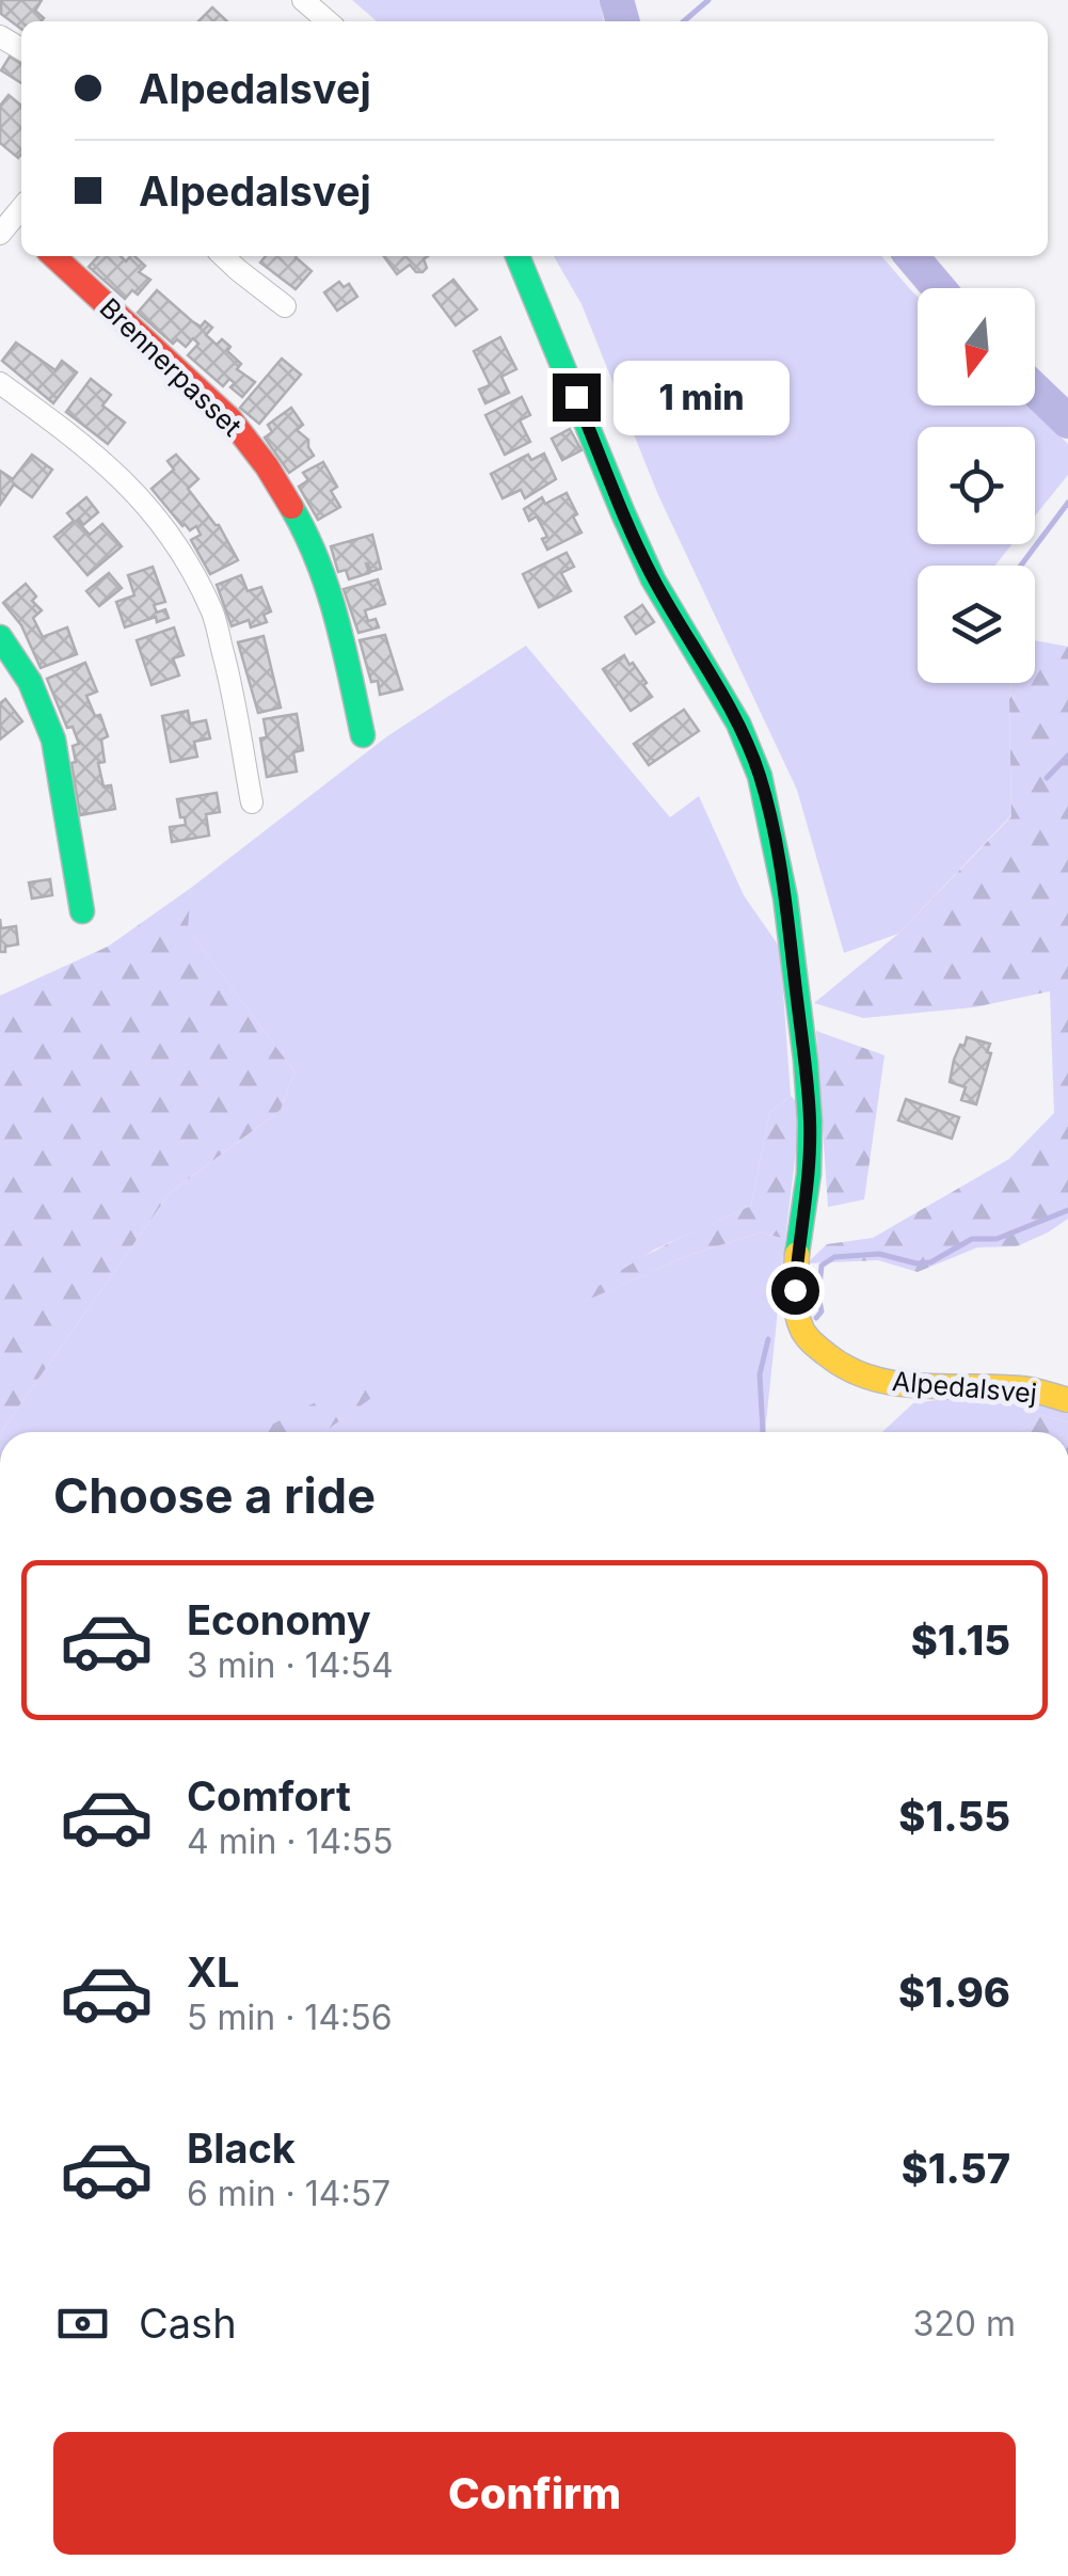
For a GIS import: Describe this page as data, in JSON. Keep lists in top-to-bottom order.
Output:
{
  "streets": {
    "street": ["Brennerpasset", "Alpedalsvej"]
  },
  "north": "bottom",
  "page": {
    "banner": ["Alpedalsvej", "Alpedalsvej"],
    "bubble": "1 min",
    "heading": "Choose a ride",
    "list": [
      {
        "name": "Economy",
        "note": "3 min · 14:54",
        "value": "$1.15"
      },
      {
        "name": "Comfort",
        "note": "4 min · 14:55",
        "value": "$1.55"
      },
      {
        "name": "XL",
        "note": "5 min · 14:56",
        "value": "$1.96"
      },
      {
        "name": "Black",
        "note": "6 min · 14:57",
        "value": "$1.57"
      }
    ],
    "pay": ["Cash", "320 m"],
    "buttons": "Confirm"
  }
}
